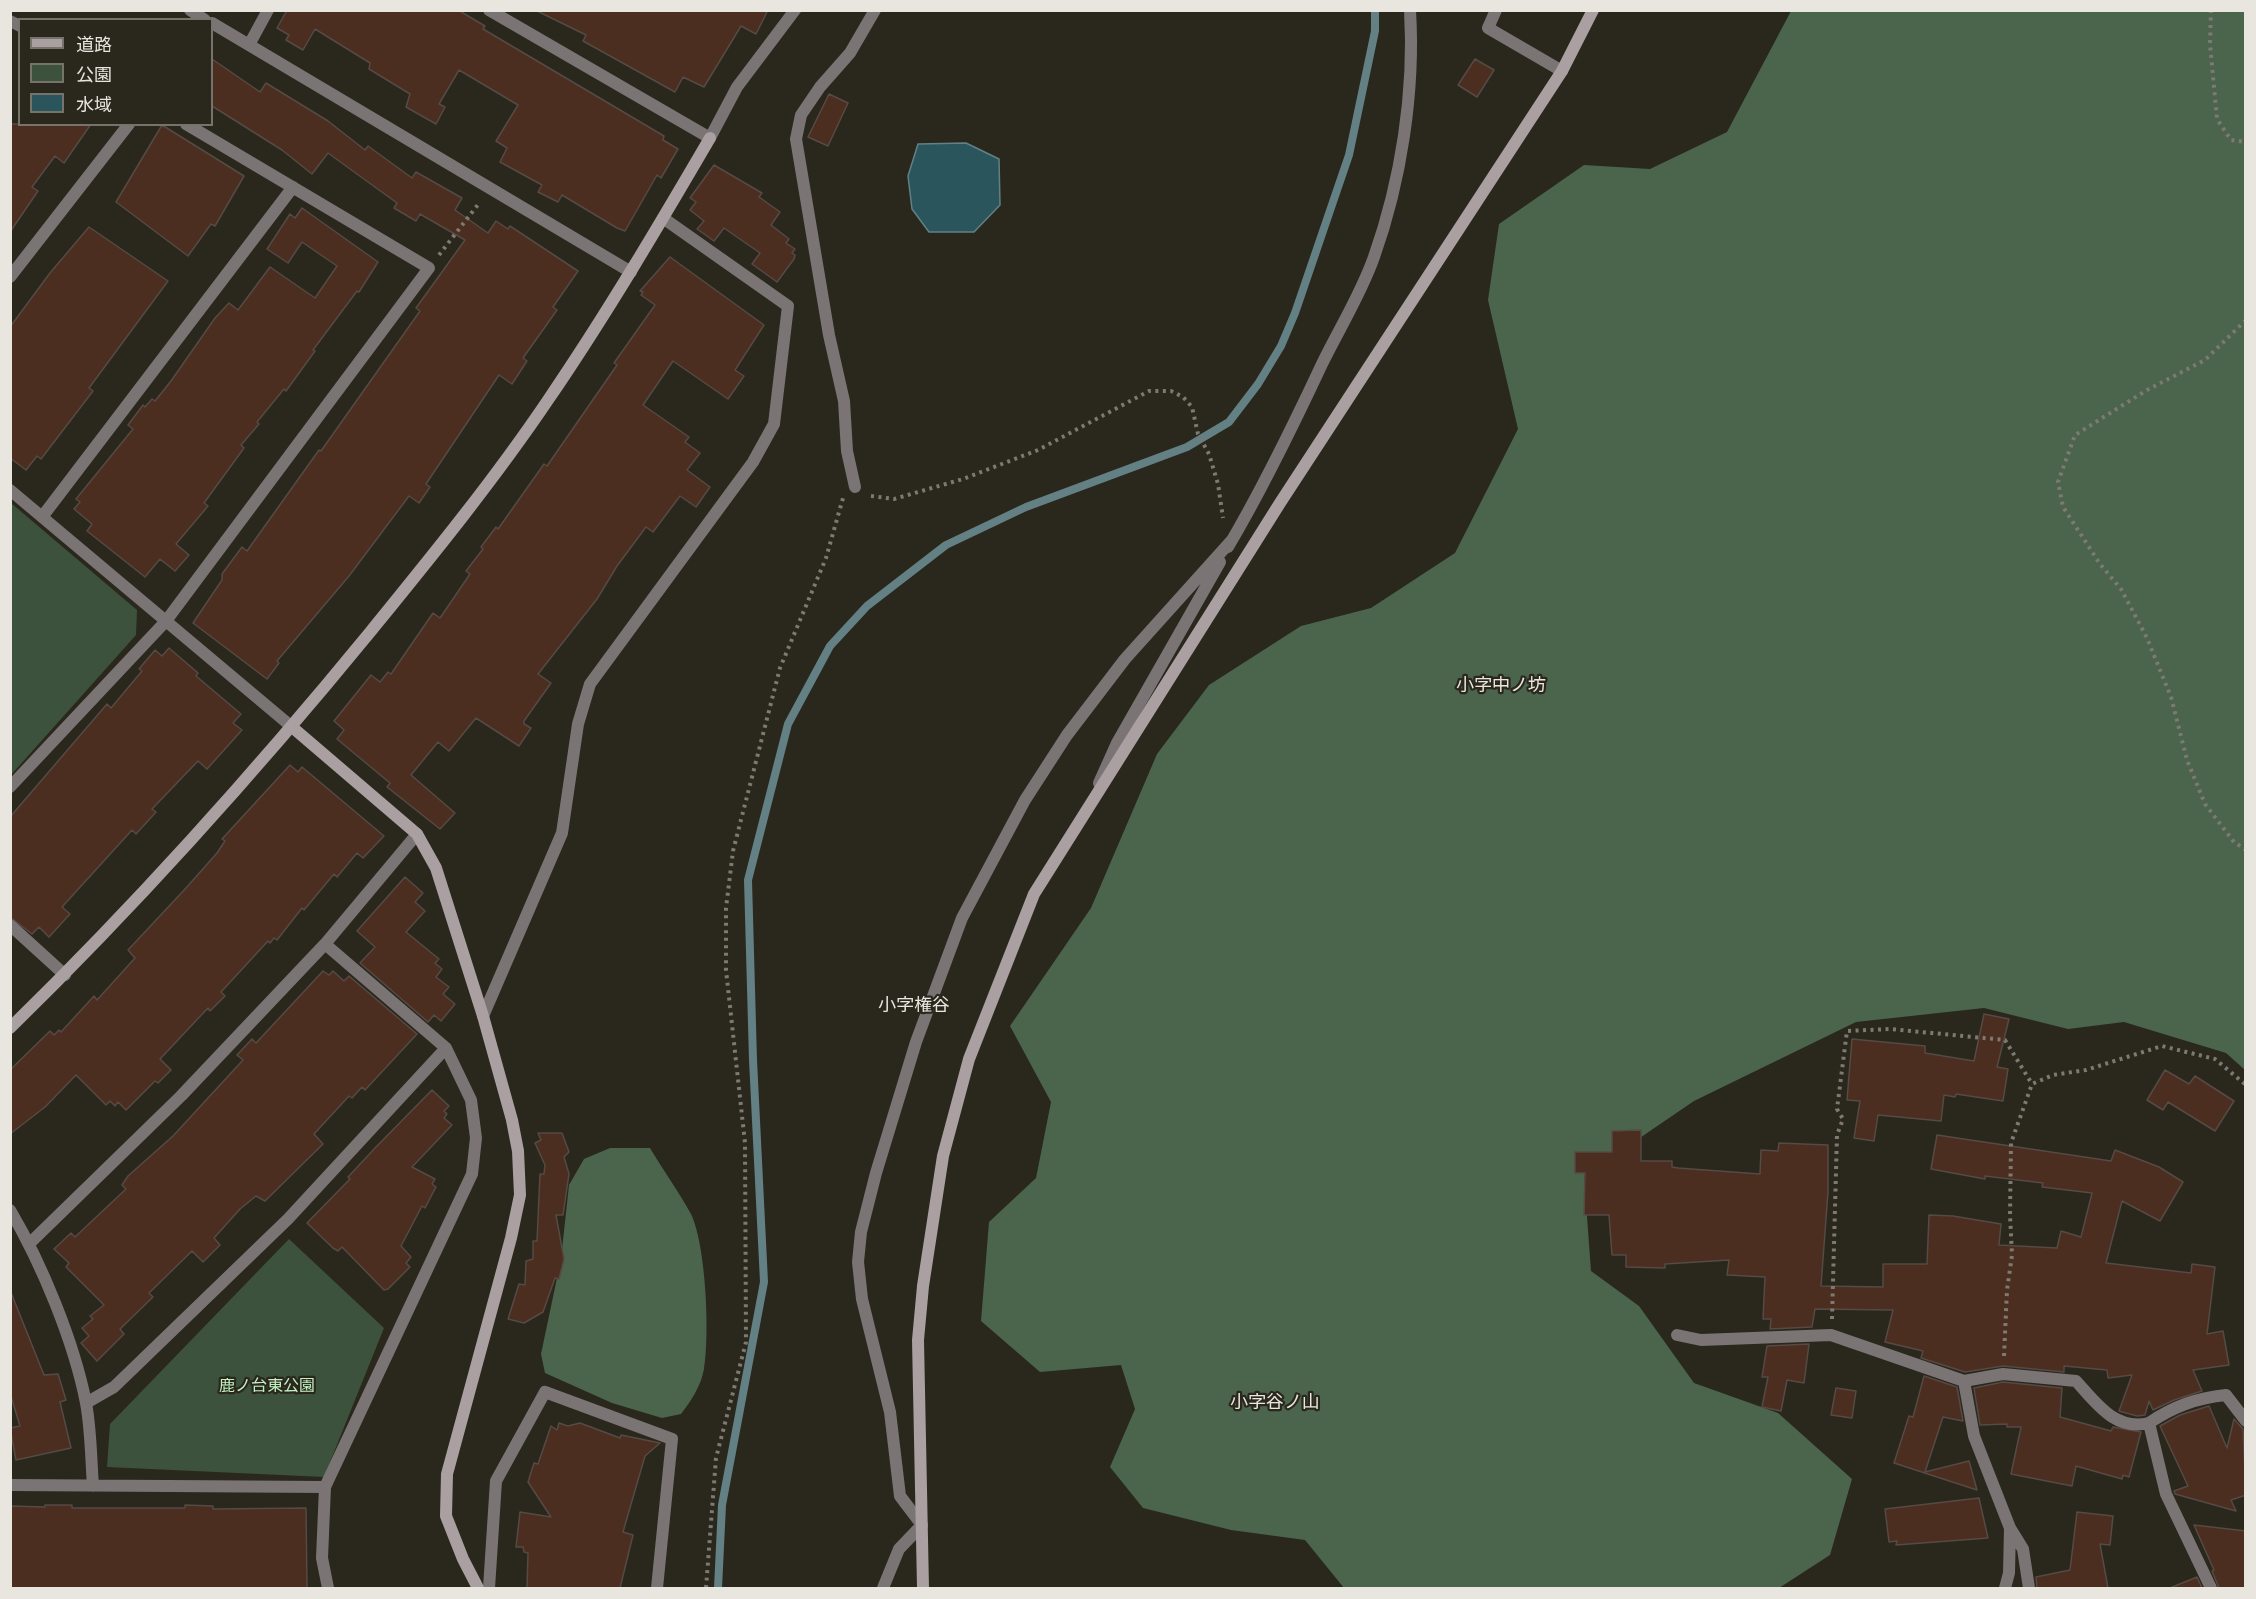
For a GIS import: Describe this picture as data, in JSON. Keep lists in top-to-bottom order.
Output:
{
  "districts": ["小字中ノ坊", "小字権谷", "小字谷ノ山"],
  "parks": ["鹿ノ台東公園"],
  "legend": ["道路", "公園", "水域"]
}
